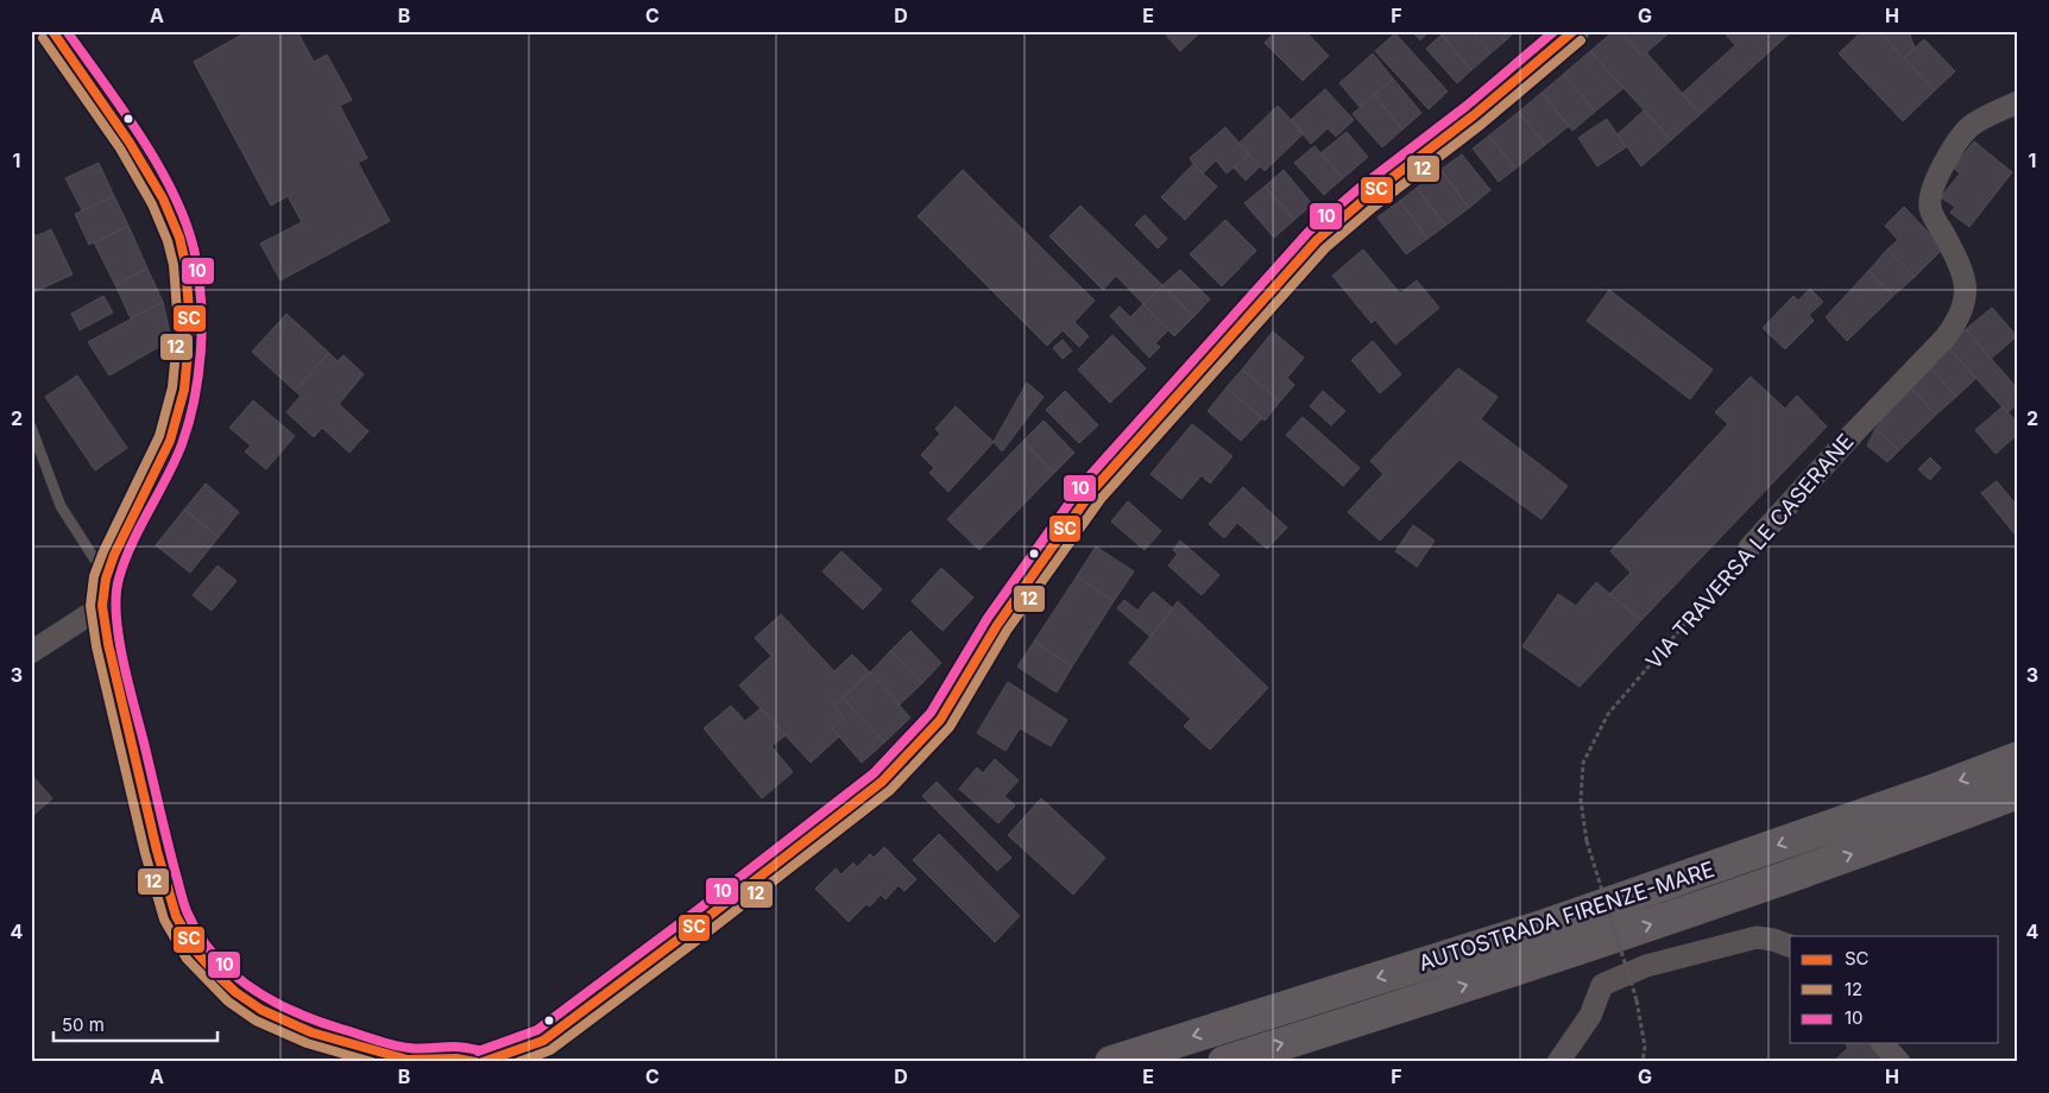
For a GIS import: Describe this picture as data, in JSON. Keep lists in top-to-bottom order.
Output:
{
  "streets": {
    "highway": ["AUTOSTRADA FIRENZE-MARE"],
    "street": ["VIA TRAVERSA LE CASERANE"]
  },
  "lines": ["transit line SC", "transit line 10", "transit line 12"],
  "legend": ["SC", "12", "10"],
  "scale_bar": "50 m",
  "grid": {
    "columns": [
      "A",
      "B",
      "C",
      "D",
      "E",
      "F",
      "G",
      "H"
    ],
    "rows": [
      "1",
      "2",
      "3",
      "4"
    ]
  }
}
